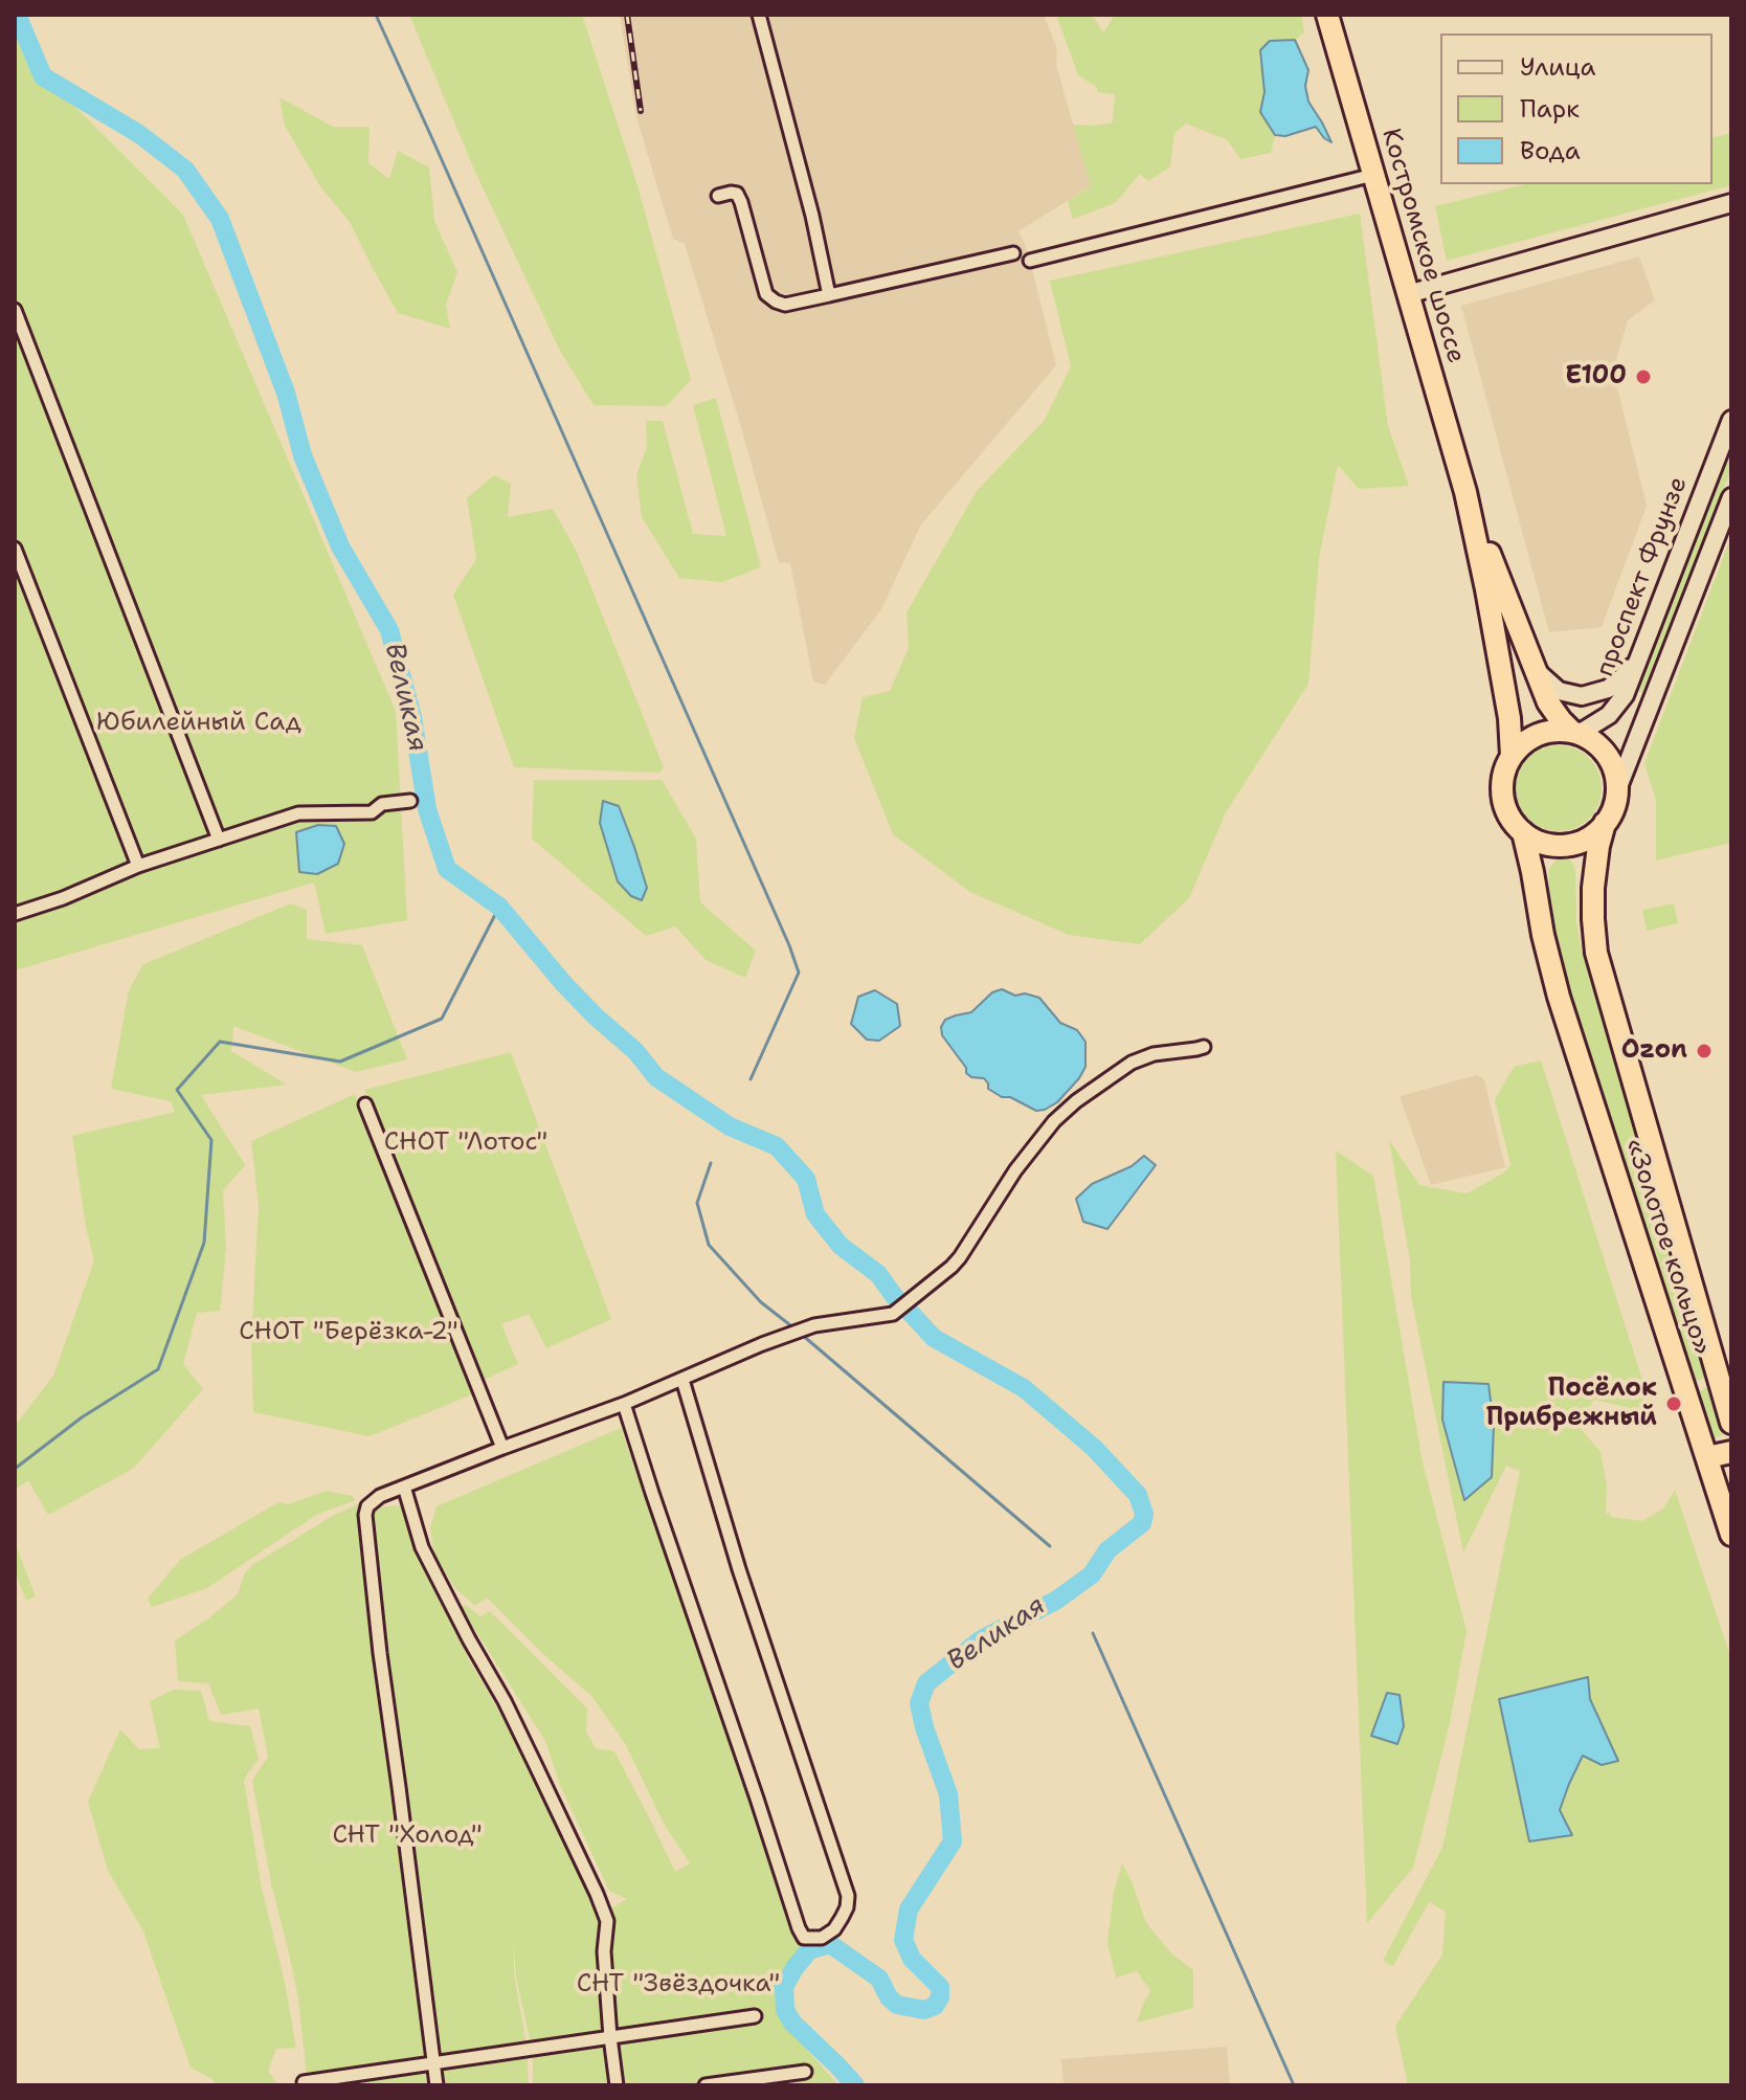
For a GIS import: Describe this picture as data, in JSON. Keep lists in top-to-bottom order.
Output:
{
  "streets": {
    "highway": ["Костромское шоссе", "«Золотое кольцо»"],
    "main road": ["проспект Фрунзе"]
  },
  "crossings": [
    ["проспект Фрунзе", "«Золотое кольцо»"]
  ],
  "water": ["Великая"],
  "parks": [
    "Юбилейный Сад",
    "СНОТ \"Лотос\"",
    "СНОТ \"Берёзка-2\"",
    "СНТ \"Холод\"",
    "СНТ \"Звёздочка\""
  ],
  "places": ["E100", "Ozon", "Посёлок Прибрежный"],
  "legend": ["Улица", "Парк", "Вода"]
}
